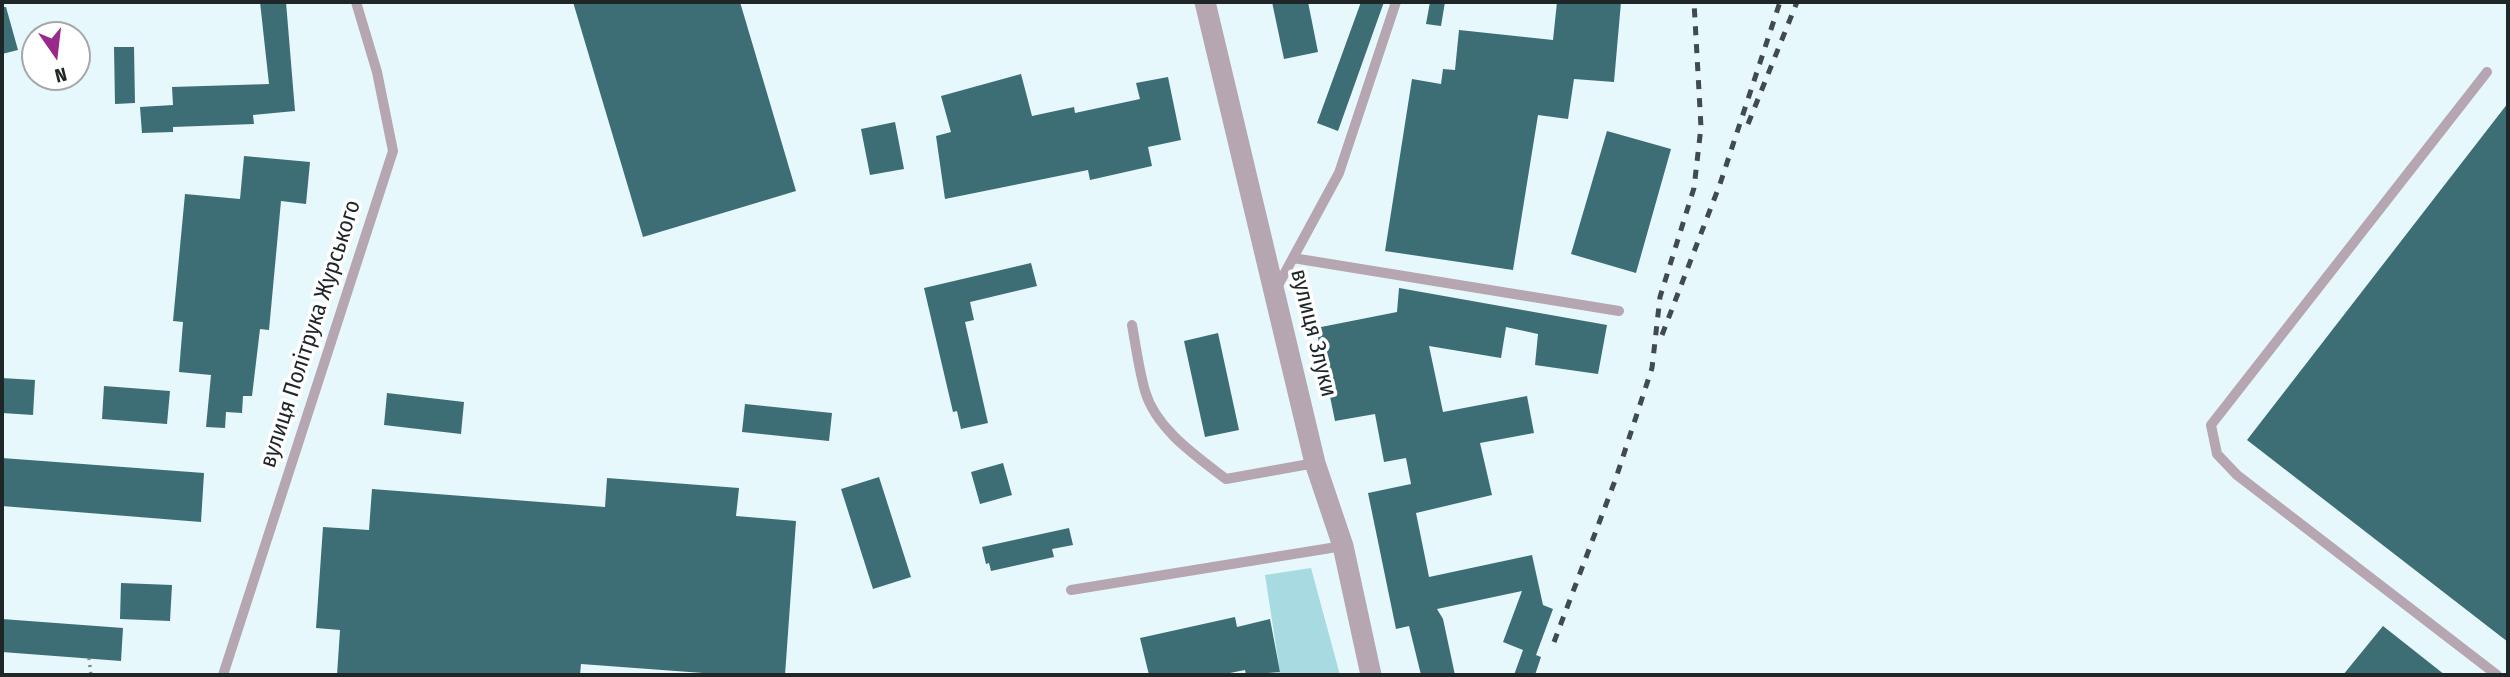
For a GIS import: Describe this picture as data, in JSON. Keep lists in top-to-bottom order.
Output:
{
  "streets": {
    "street": ["вулиця Злуки"],
    "lane": ["вулиця Політрука Журського"]
  },
  "north": "bottom"
}
